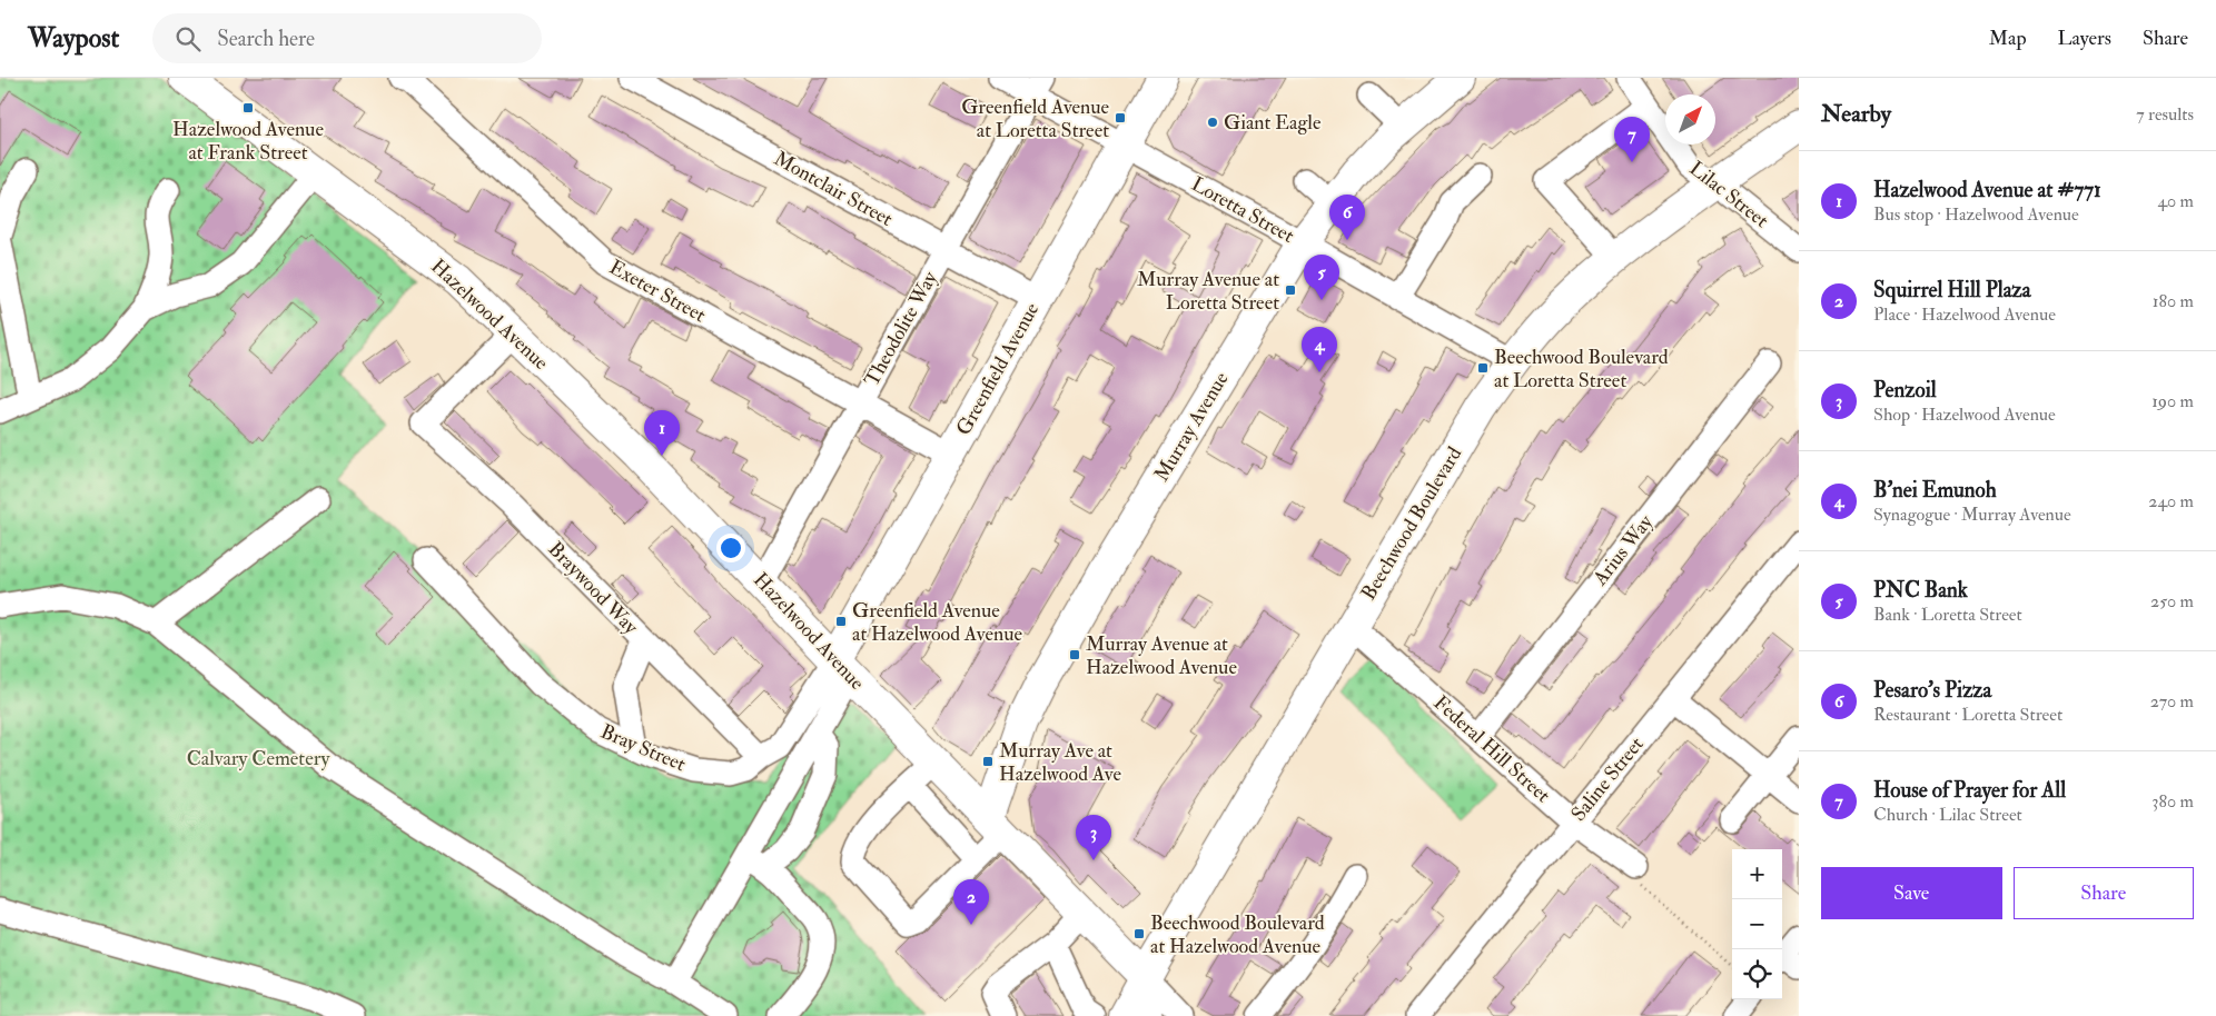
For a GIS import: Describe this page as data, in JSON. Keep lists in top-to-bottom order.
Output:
{
  "streets": {
    "main road": [
      "Hazelwood Avenue",
      "Greenfield Avenue",
      "Murray Avenue",
      "Beechwood Boulevard"
    ],
    "street": [
      "Montclair Street",
      "Lilac Street",
      "Loretta Street",
      "Exeter Street",
      "Theodolite Way",
      "Arius Way",
      "Braywood Way",
      "Bray Street",
      "Federal Hill Street",
      "Saline Street"
    ]
  },
  "crossings": [
    ["Montclair Street", "Theodolite Way"],
    ["Montclair Street", "Greenfield Avenue"],
    ["Lilac Street", "Beechwood Boulevard"],
    ["Loretta Street", "Theodolite Way"],
    ["Loretta Street", "Greenfield Avenue"],
    ["Loretta Street", "Murray Avenue"],
    ["Loretta Street", "Beechwood Boulevard"],
    ["Exeter Street", "Theodolite Way"],
    ["Exeter Street", "Greenfield Avenue"],
    ["Hazelwood Avenue", "Theodolite Way"],
    ["Hazelwood Avenue", "Greenfield Avenue"],
    ["Hazelwood Avenue", "Murray Avenue"],
    ["Hazelwood Avenue", "Beechwood Boulevard"],
    ["Hazelwood Avenue", "Braywood Way"],
    ["Hazelwood Avenue", "Bray Street"],
    ["Greenfield Avenue", "Bray Street"],
    ["Beechwood Boulevard", "Federal Hill Street"],
    ["Arius Way", "Federal Hill Street"],
    ["Braywood Way", "Bray Street"],
    ["Federal Hill Street", "Saline Street"]
  ],
  "parks": ["Calvary Cemetery"],
  "places": {
    "transit": [
      "Hazelwood Avenue at Frank Street",
      "Greenfield Avenue at Loretta Street",
      "Murray Avenue at Loretta Street",
      "Beechwood Boulevard at Loretta Street",
      "Greenfield Avenue at Hazelwood Avenue",
      "Murray Avenue at Hazelwood Avenue",
      "Murray Ave at Hazelwood Ave",
      "Beechwood Boulevard at Hazelwood Avenue"
    ],
    "other": ["Giant Eagle"]
  },
  "north": "top right",
  "page": {
    "header": "Waypost",
    "search": "Search here",
    "nav": ["Map", "Layers", "Share"],
    "heading": ["Nearby", "7 results"],
    "pins": [
      "7",
      "6",
      "5",
      "4",
      "1",
      "3",
      "2"
    ],
    "list": [
      {
        "mark": "1",
        "name": "Hazelwood Avenue at #771",
        "note": "Bus stop · Hazelwood Avenue",
        "value": "40 m"
      },
      {
        "mark": "2",
        "name": "Squirrel Hill Plaza",
        "note": "Place · Hazelwood Avenue",
        "value": "180 m"
      },
      {
        "mark": "3",
        "name": "Penzoil",
        "note": "Shop · Hazelwood Avenue",
        "value": "190 m"
      },
      {
        "mark": "4",
        "name": "B'nei Emunoh",
        "note": "Synagogue · Murray Avenue",
        "value": "240 m"
      },
      {
        "mark": "5",
        "name": "PNC Bank",
        "note": "Bank · Loretta Street",
        "value": "250 m"
      },
      {
        "mark": "6",
        "name": "Pesaro's Pizza",
        "note": "Restaurant · Loretta Street",
        "value": "270 m"
      },
      {
        "mark": "7",
        "name": "House of Prayer for All",
        "note": "Church · Lilac Street",
        "value": "380 m"
      }
    ],
    "map_buttons": ["+", "−"],
    "buttons": ["Save", "Share"]
  }
}
